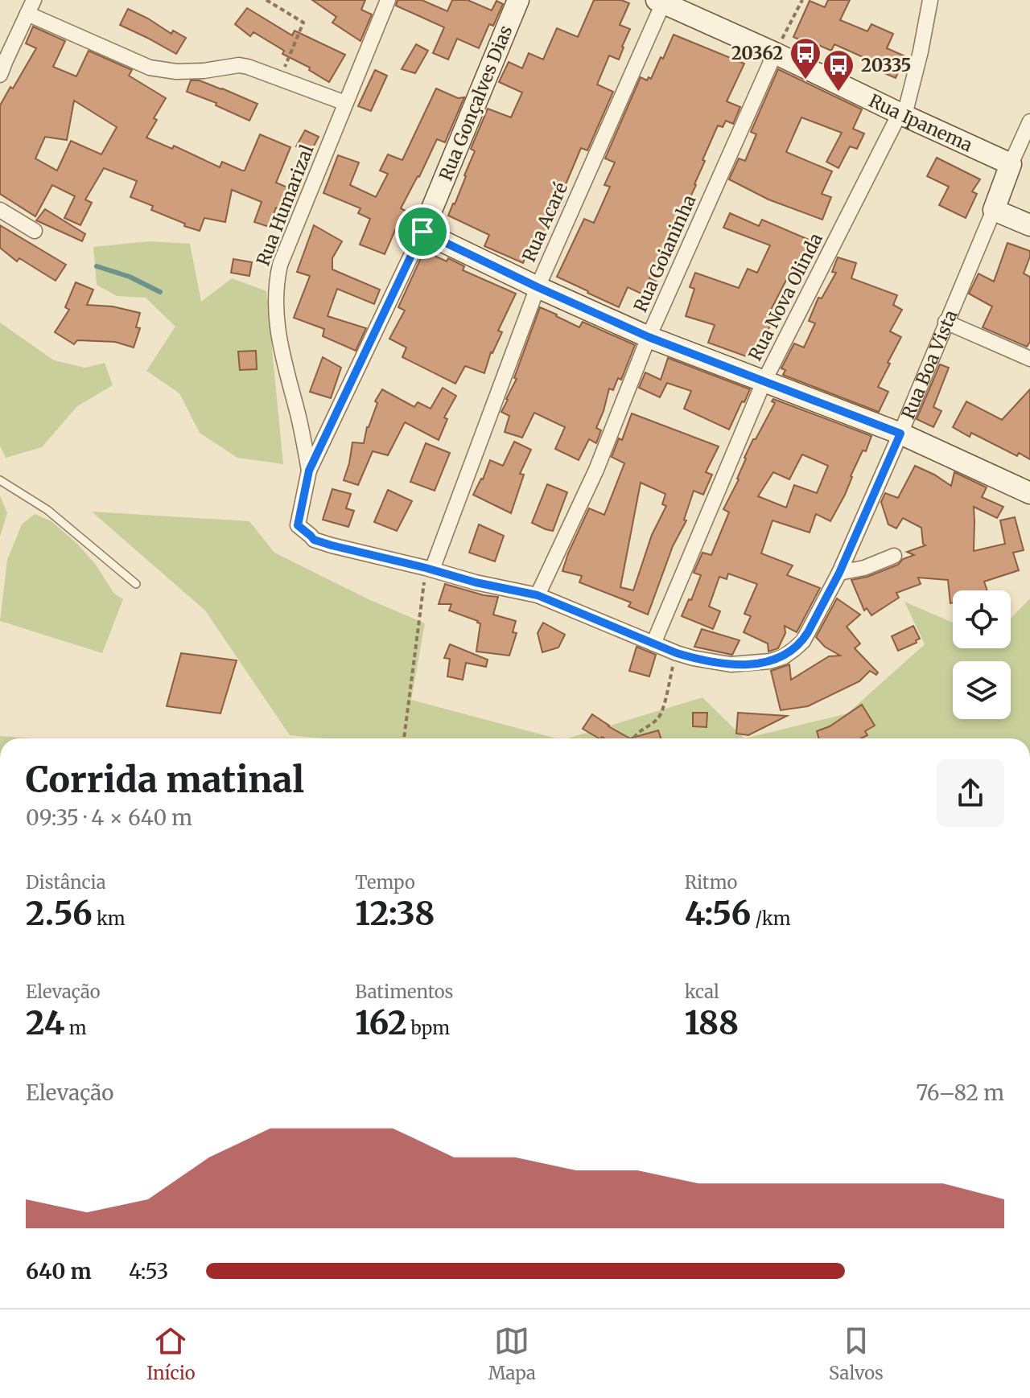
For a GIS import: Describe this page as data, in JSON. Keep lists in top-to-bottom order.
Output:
{
  "streets": {
    "street": [
      "Rua Gonçalves Dias",
      "Rua Ipanema",
      "Rua Humarizal",
      "Rua Acaré",
      "Rua Goianinha",
      "Rua Nova Olinda",
      "Rua Boa Vista"
    ]
  },
  "crossings": [
    ["Rua Gonçalves Dias", "Rua Humarizal"],
    ["Rua Gonçalves Dias", "Rua Boa Vista"],
    ["Rua Ipanema", "Rua Acaré"],
    ["Rua Ipanema", "Rua Goianinha"],
    ["Rua Ipanema", "Rua Nova Olinda"],
    ["Rua Ipanema", "Rua Boa Vista"],
    ["Rua Acaré", "Rua Boa Vista"],
    ["Rua Goianinha", "Rua Boa Vista"],
    ["Rua Nova Olinda", "Rua Boa Vista"]
  ],
  "places": {
    "bus stop": ["20362", "20335"]
  },
  "page": {
    "heading": ["Corrida matinal", "09:35 · 4 × 640 m"],
    "stats": [
      ["Distância", "2.56 km"],
      ["Tempo", "12:38"],
      ["Ritmo", "4:56 /km"],
      ["Elevação", "24 m"],
      ["Batimentos", "162 bpm"],
      ["kcal", "188"]
    ],
    "chart": ["Elevação", "76–82 m"],
    "list": [
      {
        "name": "640 m",
        "note": "4:53"
      }
    ],
    "tabs": ["Início", "Mapa", "Salvos"]
  }
}
